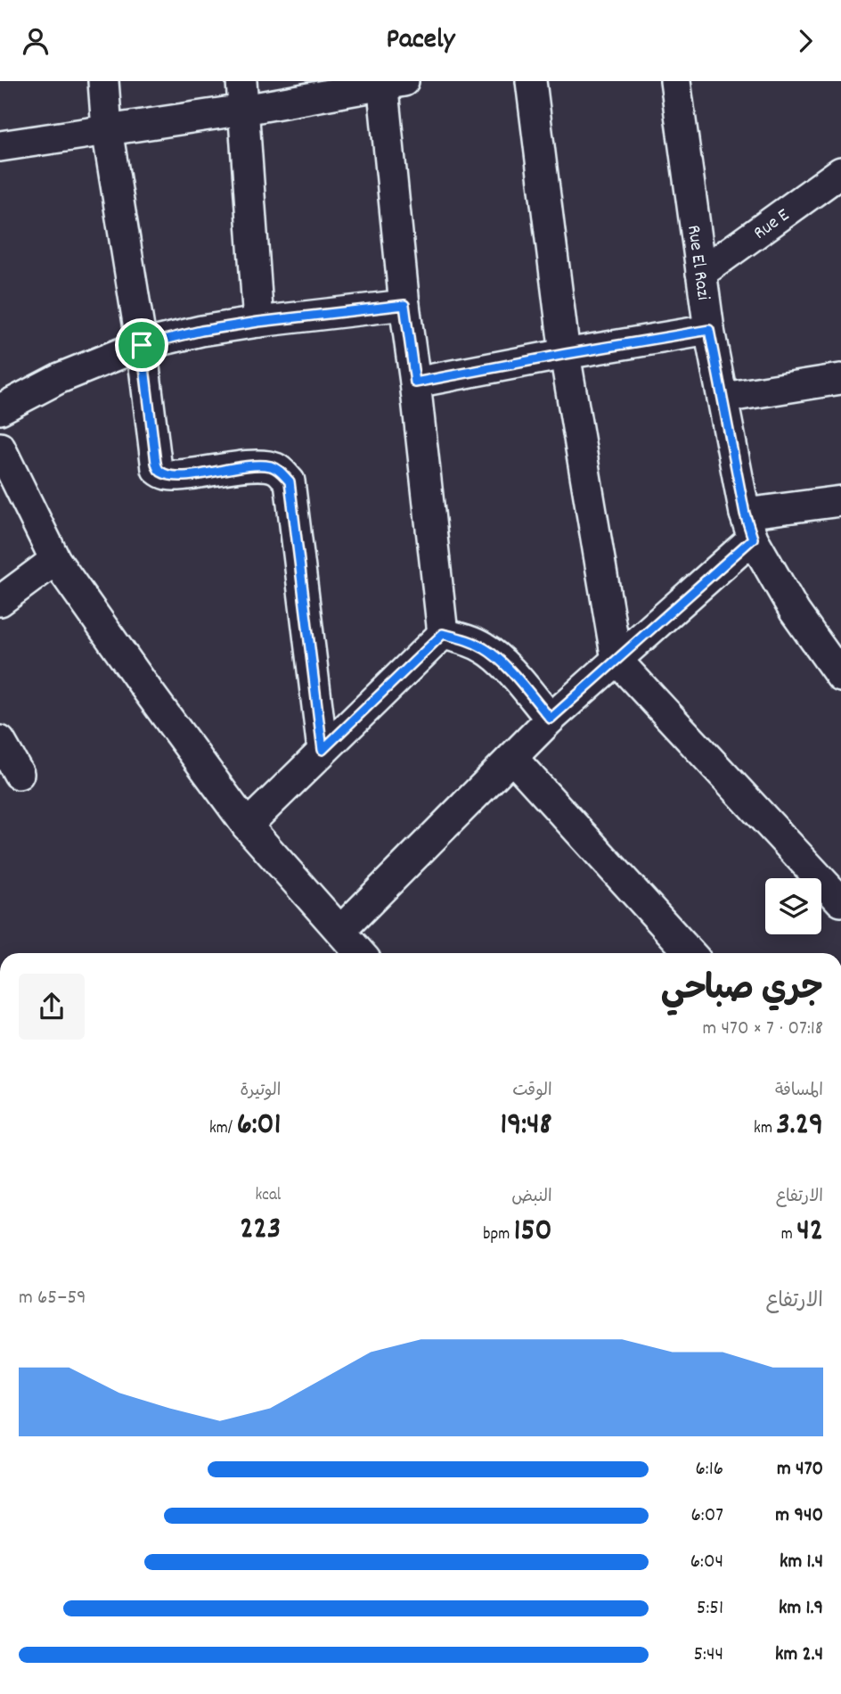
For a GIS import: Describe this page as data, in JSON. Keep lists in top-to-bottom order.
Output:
{
  "streets": {
    "street": ["Rue E", "Rue El Razi"]
  },
  "crossings": [
    ["Rue E", "Rue El Razi"]
  ],
  "page": {
    "header": "Pacely",
    "heading": ["جري صباحي", "07:18 · 7 × 470 m"],
    "stats": [
      ["المسافة", "3.29 km"],
      ["الوقت", "19:48"],
      ["الوتيرة", "6:01 /km"],
      ["الارتفاع", "42 m"],
      ["النبض", "150 bpm"],
      ["kcal", "223"]
    ],
    "chart": ["الارتفاع", "59–65 m"],
    "list": [
      {
        "name": "470 m",
        "note": "6:16"
      },
      {
        "name": "940 m",
        "note": "6:07"
      },
      {
        "name": "1.4 km",
        "note": "6:04"
      },
      {
        "name": "1.9 km",
        "note": "5:51"
      },
      {
        "name": "2.4 km",
        "note": "5:44"
      }
    ]
  }
}
